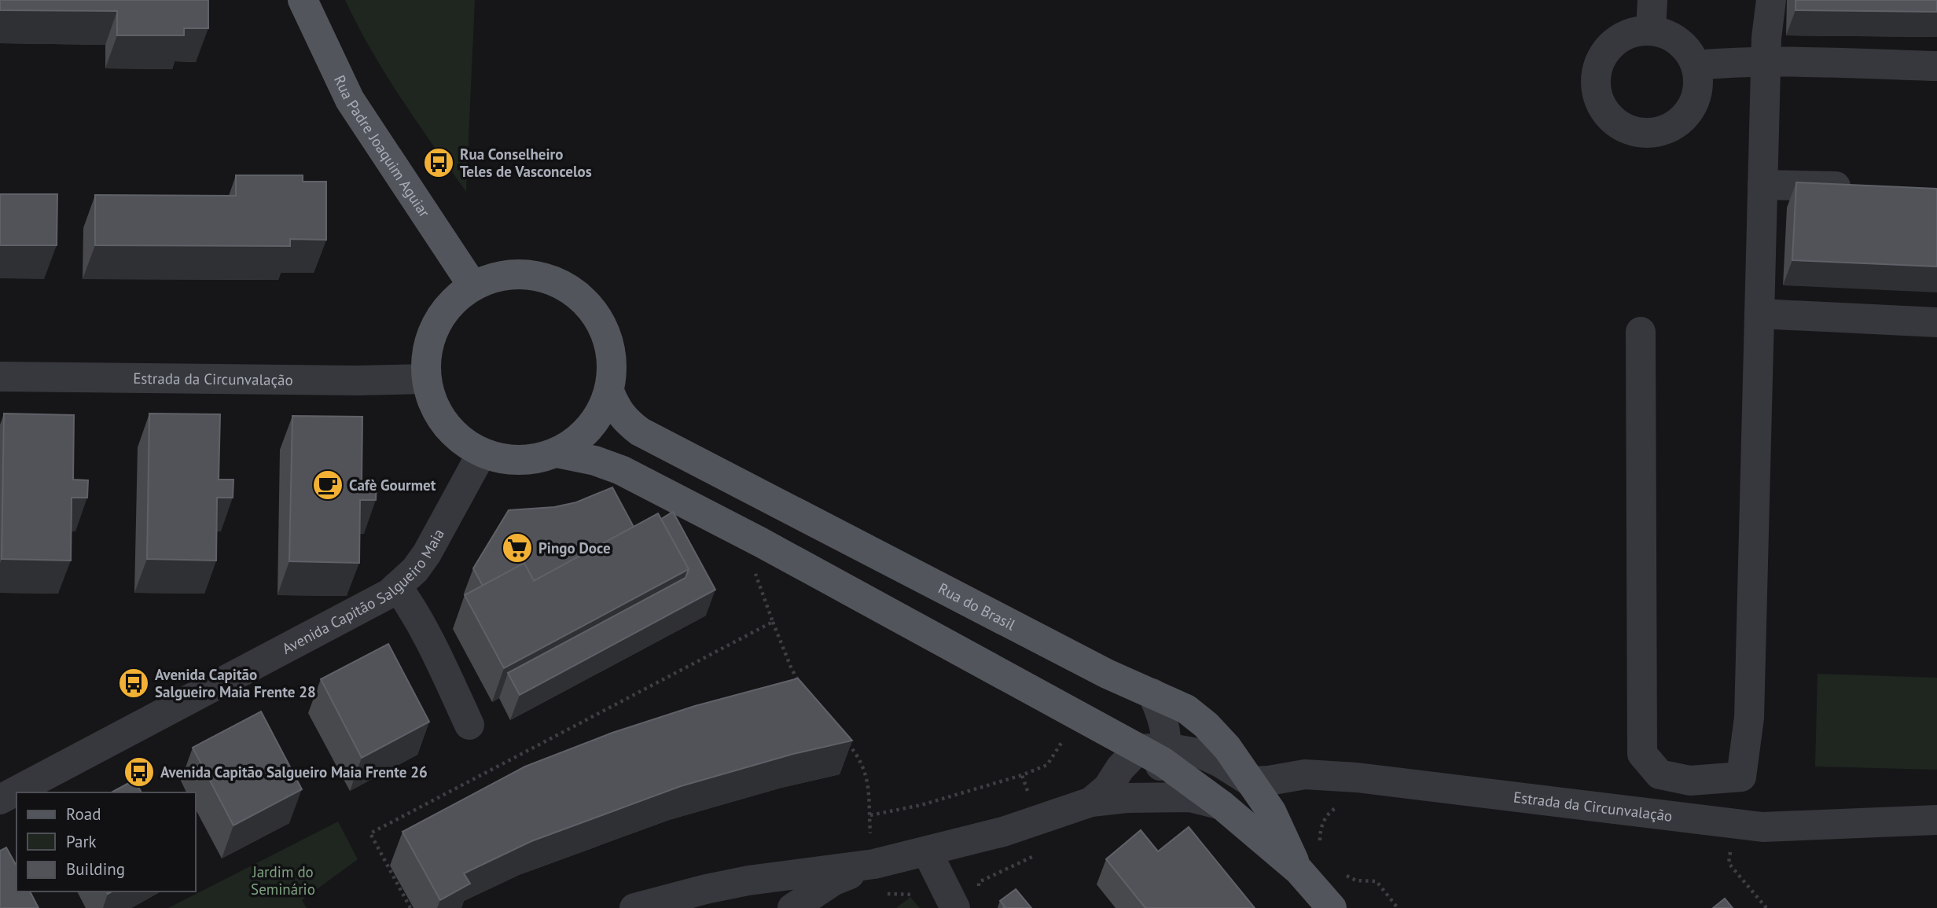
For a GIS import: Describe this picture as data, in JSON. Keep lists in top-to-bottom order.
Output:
{
  "streets": {
    "main road": ["Rua Padre Joaquim Aguiar", "Rua do Brasil"],
    "street": ["Estrada da Circunvalação", "Avenida Capitão Salgueiro Maia"]
  },
  "crossings": [
    ["Rua Padre Joaquim Aguiar", "Estrada da Circunvalação"],
    ["Rua Padre Joaquim Aguiar", "Avenida Capitão Salgueiro Maia"],
    ["Rua Padre Joaquim Aguiar", "Rua do Brasil"],
    ["Estrada da Circunvalação", "Avenida Capitão Salgueiro Maia"],
    ["Estrada da Circunvalação", "Rua do Brasil"],
    ["Avenida Capitão Salgueiro Maia", "Rua do Brasil"]
  ],
  "parks": ["Jardim do Seminário"],
  "places": {
    "bus stop": ["Rua Conselheiro Teles de Vasconcelos", "Avenida Capitão Salgueiro Maia Frente 28", "Avenida Capitão Salgueiro Maia Frente 26"],
    "cafe": ["Cafè Gourmet"],
    "supermarket": ["Pingo Doce"]
  },
  "legend": ["Road", "Park", "Building"]
}
